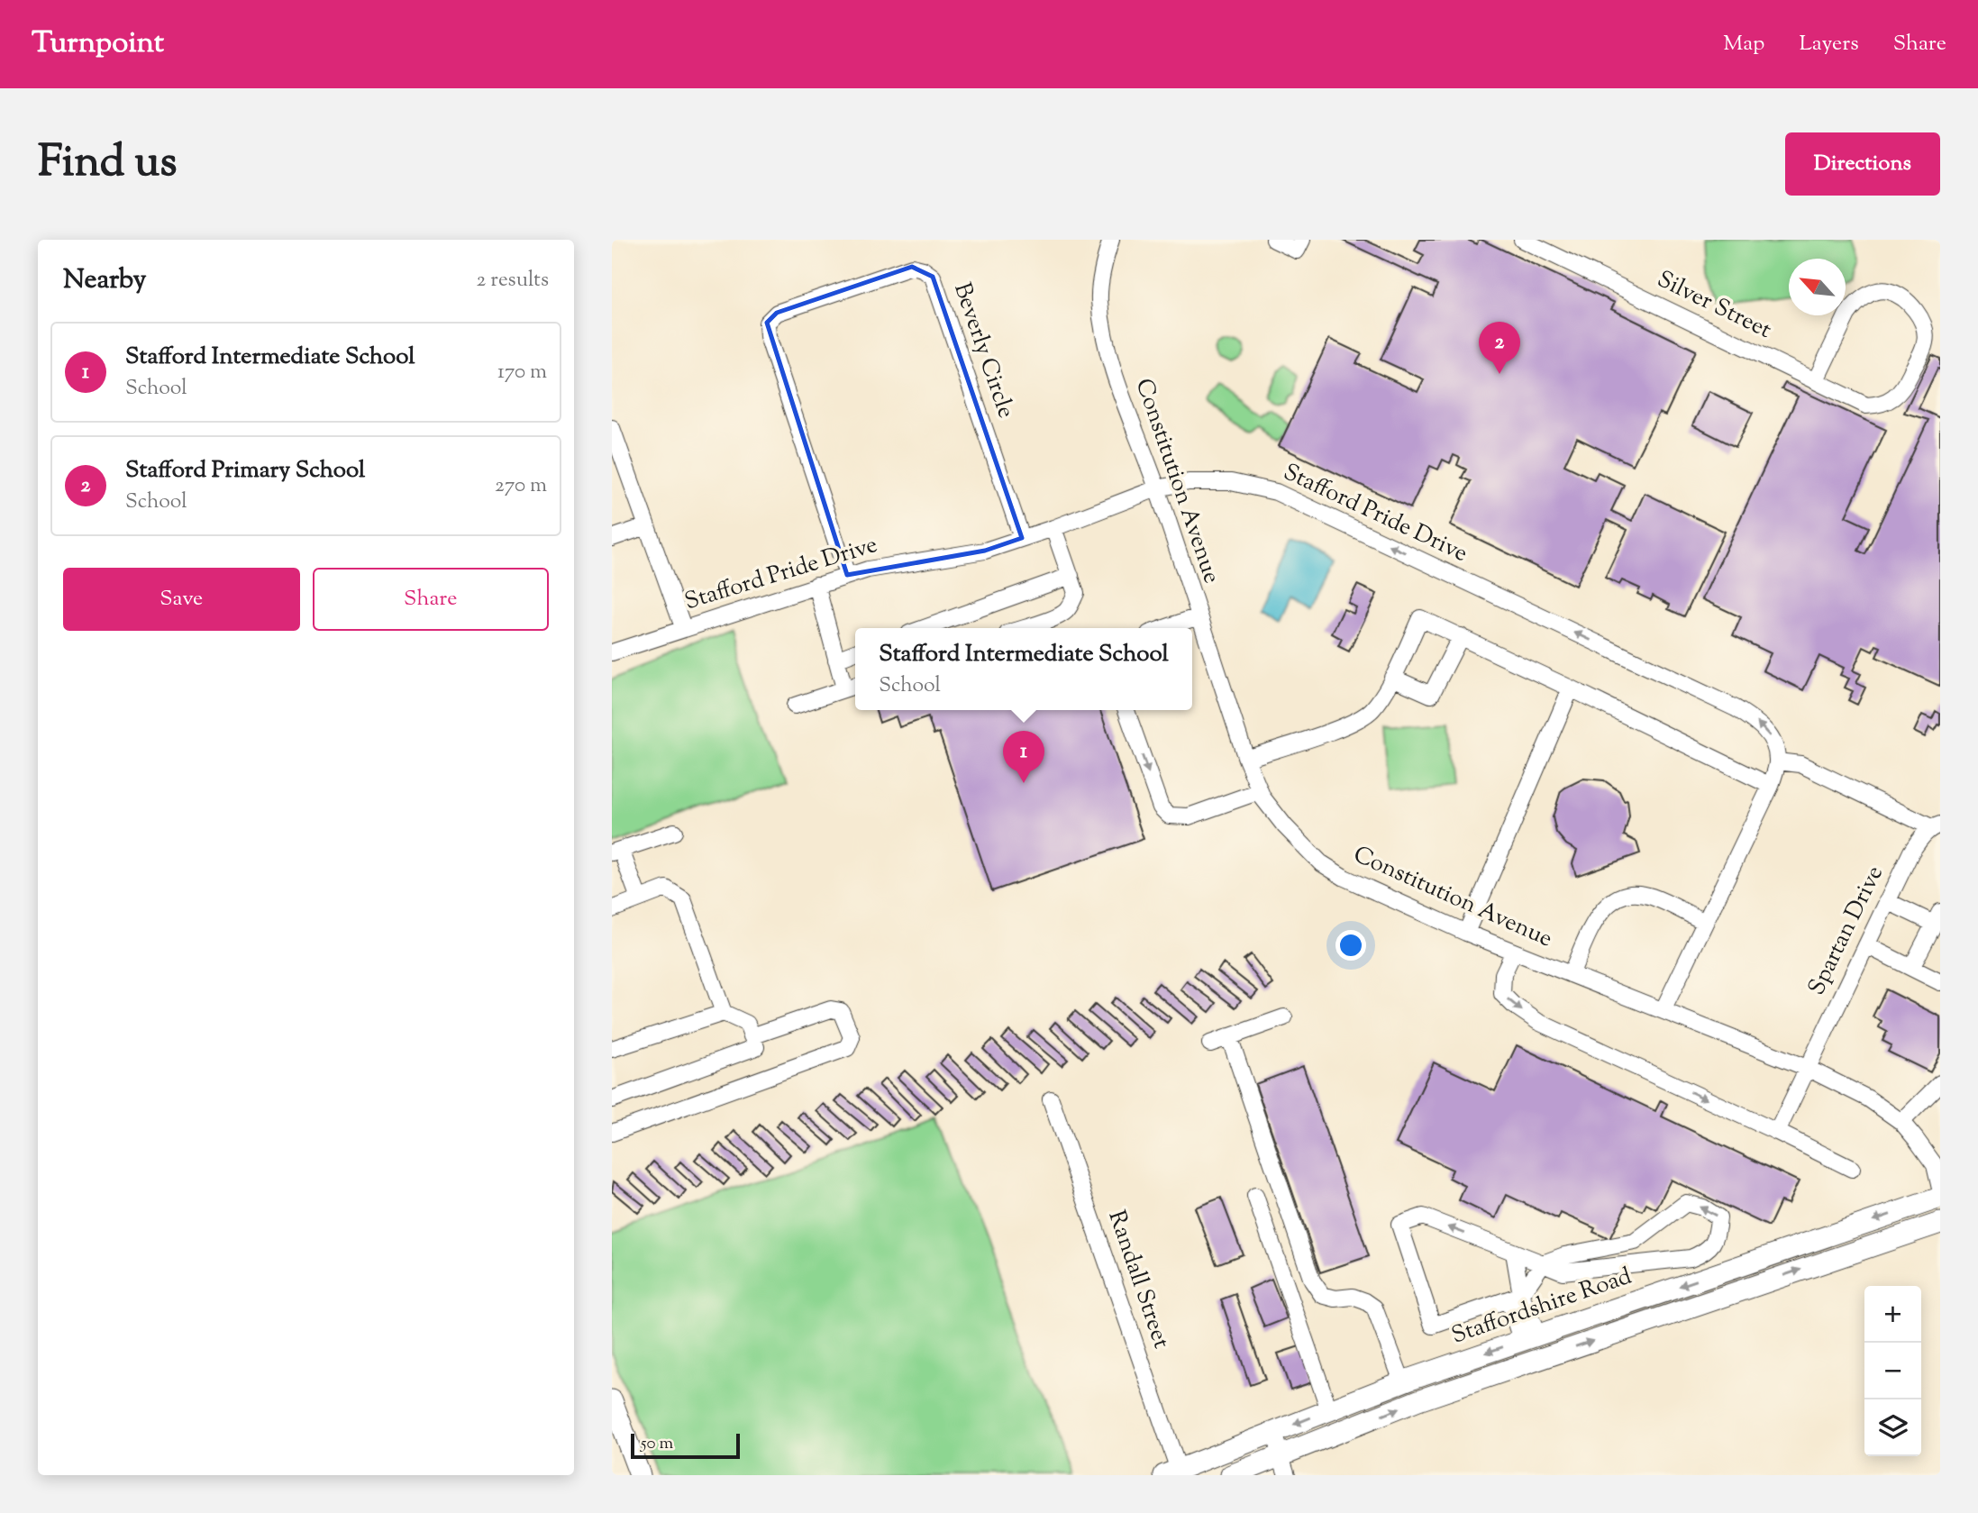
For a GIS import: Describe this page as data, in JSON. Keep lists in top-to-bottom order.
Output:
{
  "streets": {
    "main road": ["Staffordshire Road"],
    "street": [
      "Silver Street",
      "Beverly Circle",
      "Constitution Avenue",
      "Stafford Pride Drive",
      "Spartan Drive",
      "Randall Street"
    ]
  },
  "crossings": [
    ["Beverly Circle", "Stafford Pride Drive"],
    ["Constitution Avenue", "Stafford Pride Drive"],
    ["Constitution Avenue", "Spartan Drive"],
    ["Randall Street", "Staffordshire Road"]
  ],
  "scale_bar": "50 m",
  "north": "top left",
  "page": {
    "header": "Turnpoint",
    "nav": ["Map", "Layers", "Share"],
    "title": "Find us",
    "buttons": [
      "Directions",
      ["Save", "Share"]
    ],
    "heading": ["Nearby", "2 results"],
    "list": [
      {
        "mark": "1",
        "name": "Stafford Intermediate School",
        "note": "School",
        "value": "170 m"
      },
      {
        "mark": "2",
        "name": "Stafford Primary School",
        "note": "School",
        "value": "270 m"
      }
    ],
    "pins": ["2", "1"],
    "popup": ["Stafford Intermediate School", "School"],
    "map_buttons": ["+", "−"],
    "scale": "50 m"
  }
}
